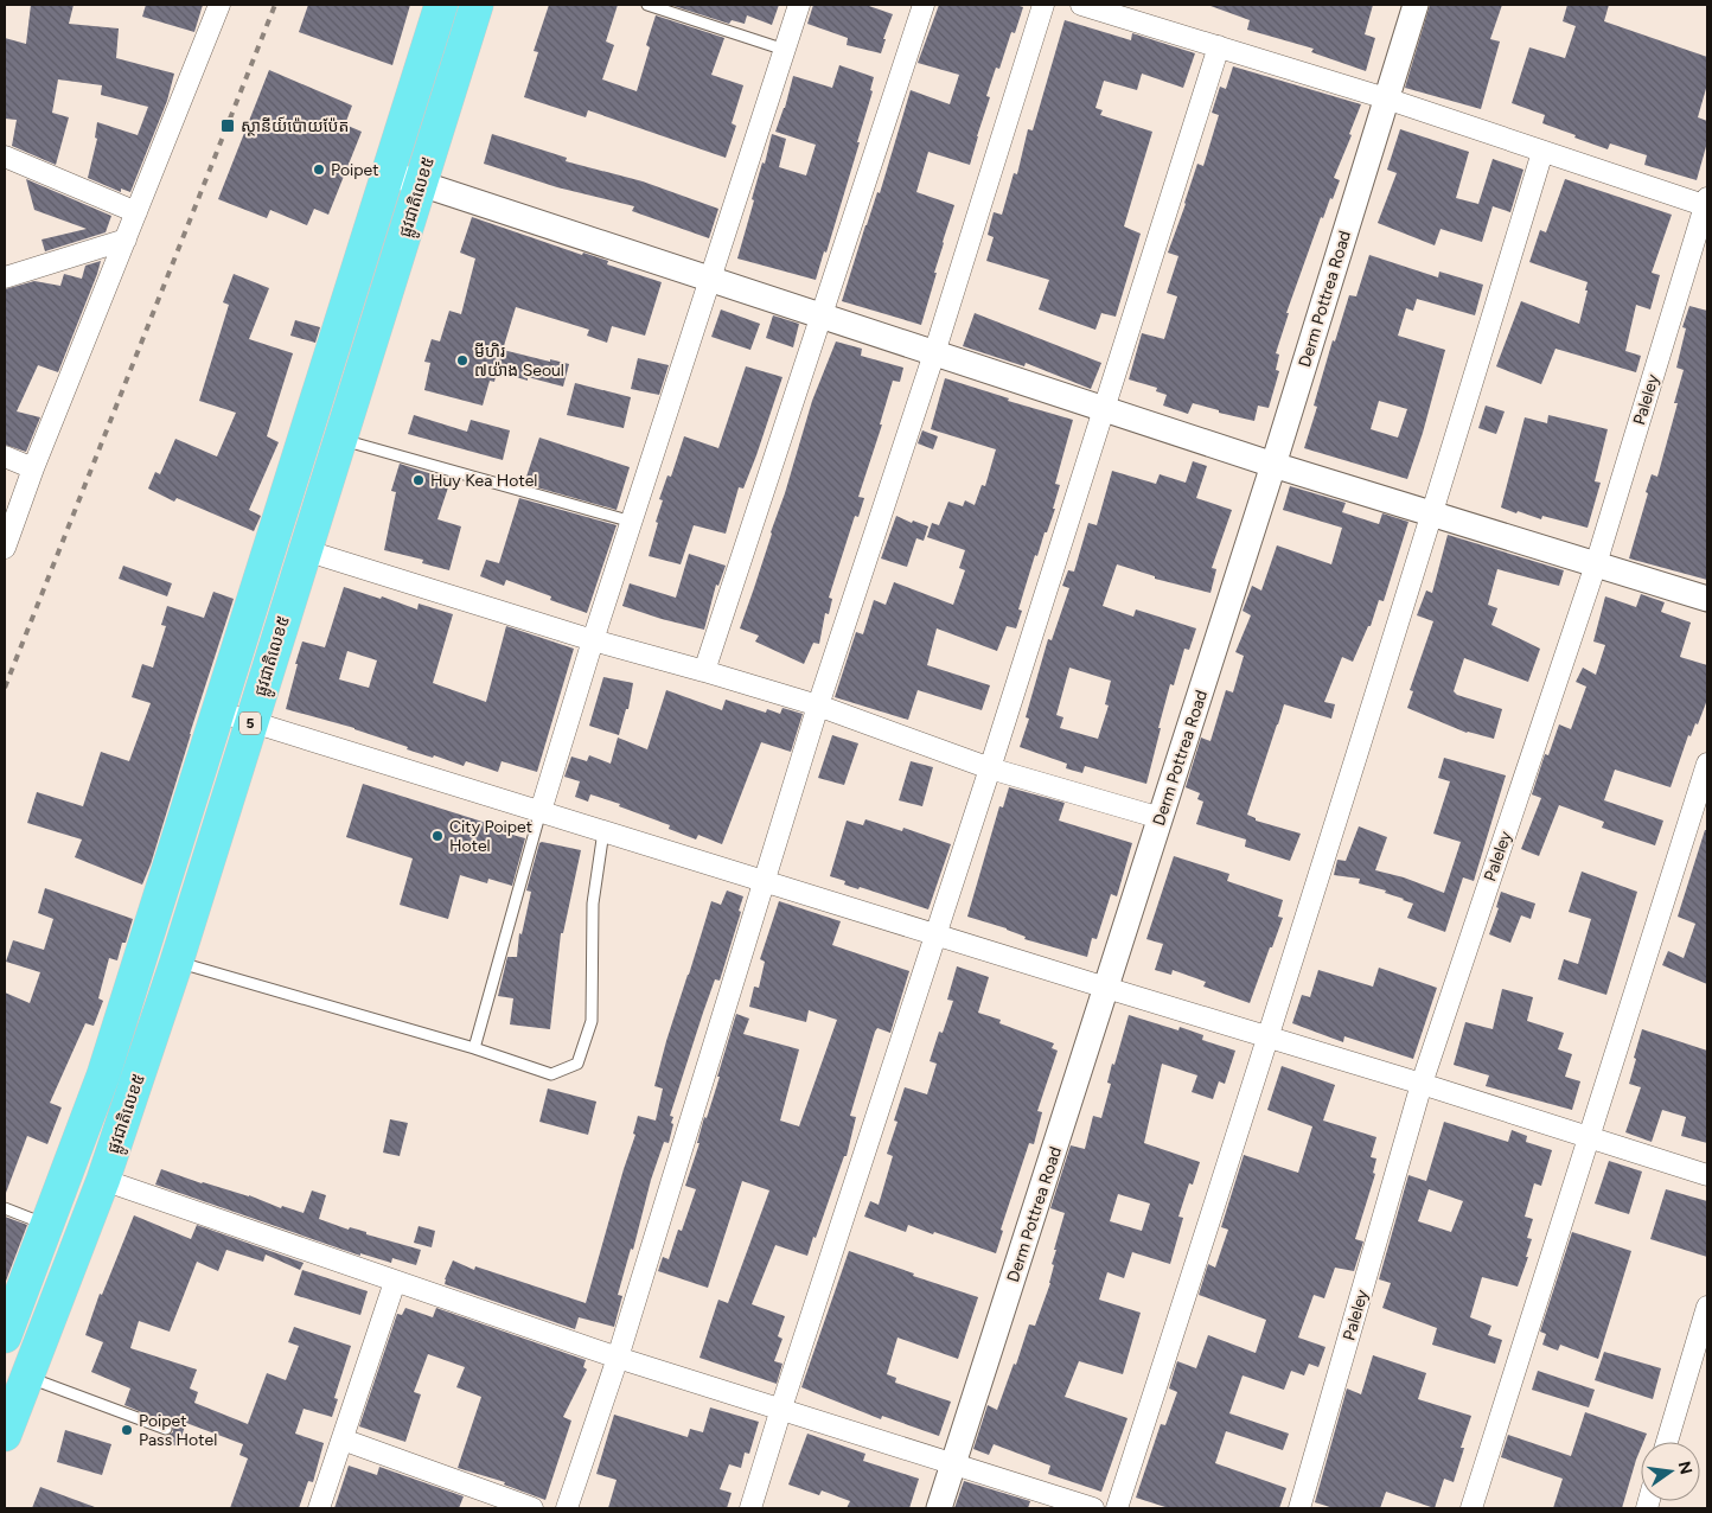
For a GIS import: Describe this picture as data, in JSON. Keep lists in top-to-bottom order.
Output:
{
  "streets": {
    "highway": ["ផ្លូវជាតិលេខ៥", "5"],
    "street": ["Derm Pottrea Road", "Paleley"]
  },
  "places": {
    "transit": ["ស្ថានីយ៍ប៉ោយប៉ែត"],
    "other": [
      "Poipet",
      "មីហិរ ៧យ៉ាង Seoul",
      "Huy Kea Hotel",
      "City Poipet Hotel",
      "Poipet Pass Hotel"
    ]
  },
  "north": "right"
}
